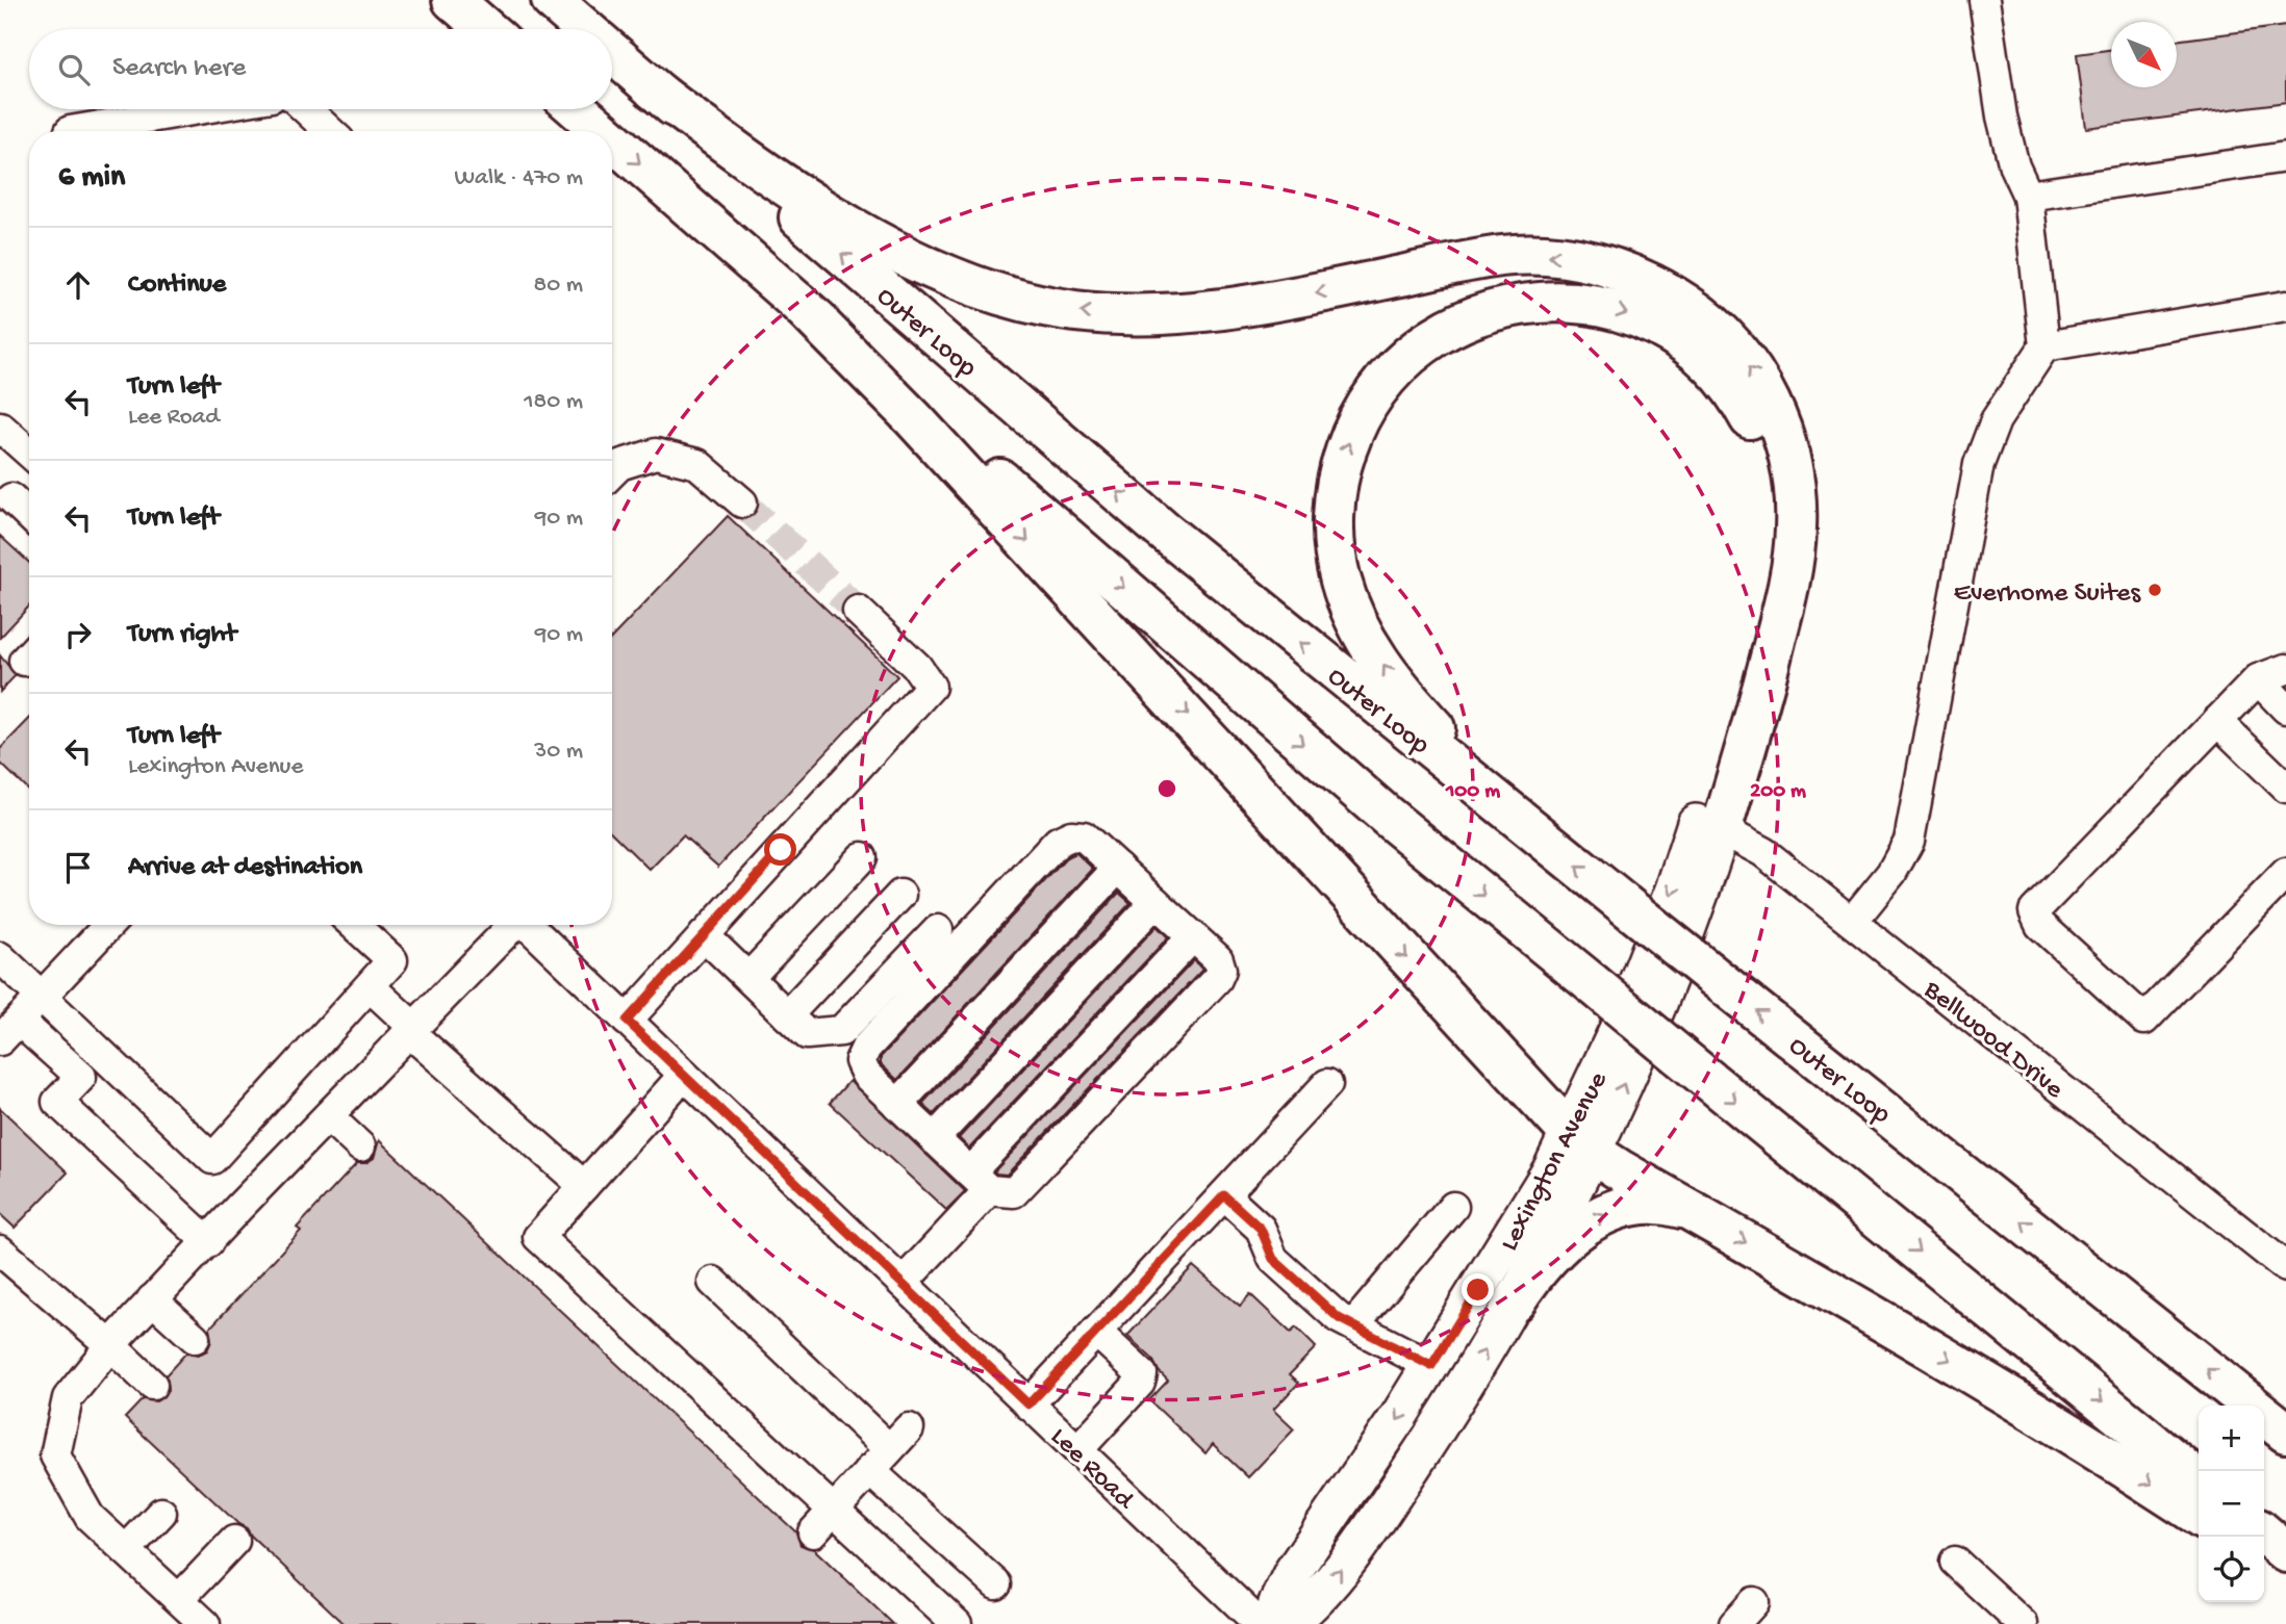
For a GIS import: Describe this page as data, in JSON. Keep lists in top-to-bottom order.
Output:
{
  "streets": {
    "highway": ["Outer Loop"],
    "main road": ["Lexington Avenue"],
    "street": ["Bellwood Drive", "Lee Road"]
  },
  "crossings": [
    ["Bellwood Drive", "Lexington Avenue"]
  ],
  "places": ["Everhome Suites"],
  "north": "bottom right",
  "page": {
    "search": "Search here",
    "heading": ["6 min", "Walk · 470 m"],
    "list": [
      ["Continue", "80 m"],
      ["Turn left", "Lee Road", "180 m"],
      ["Turn left", "90 m"],
      ["Turn right", "90 m"],
      ["Turn left", "Lexington Avenue", "30 m"],
      "Arrive at destination"
    ],
    "map_buttons": ["+", "−"]
  },
  "rings": ["100 m", "200 m"]
}
